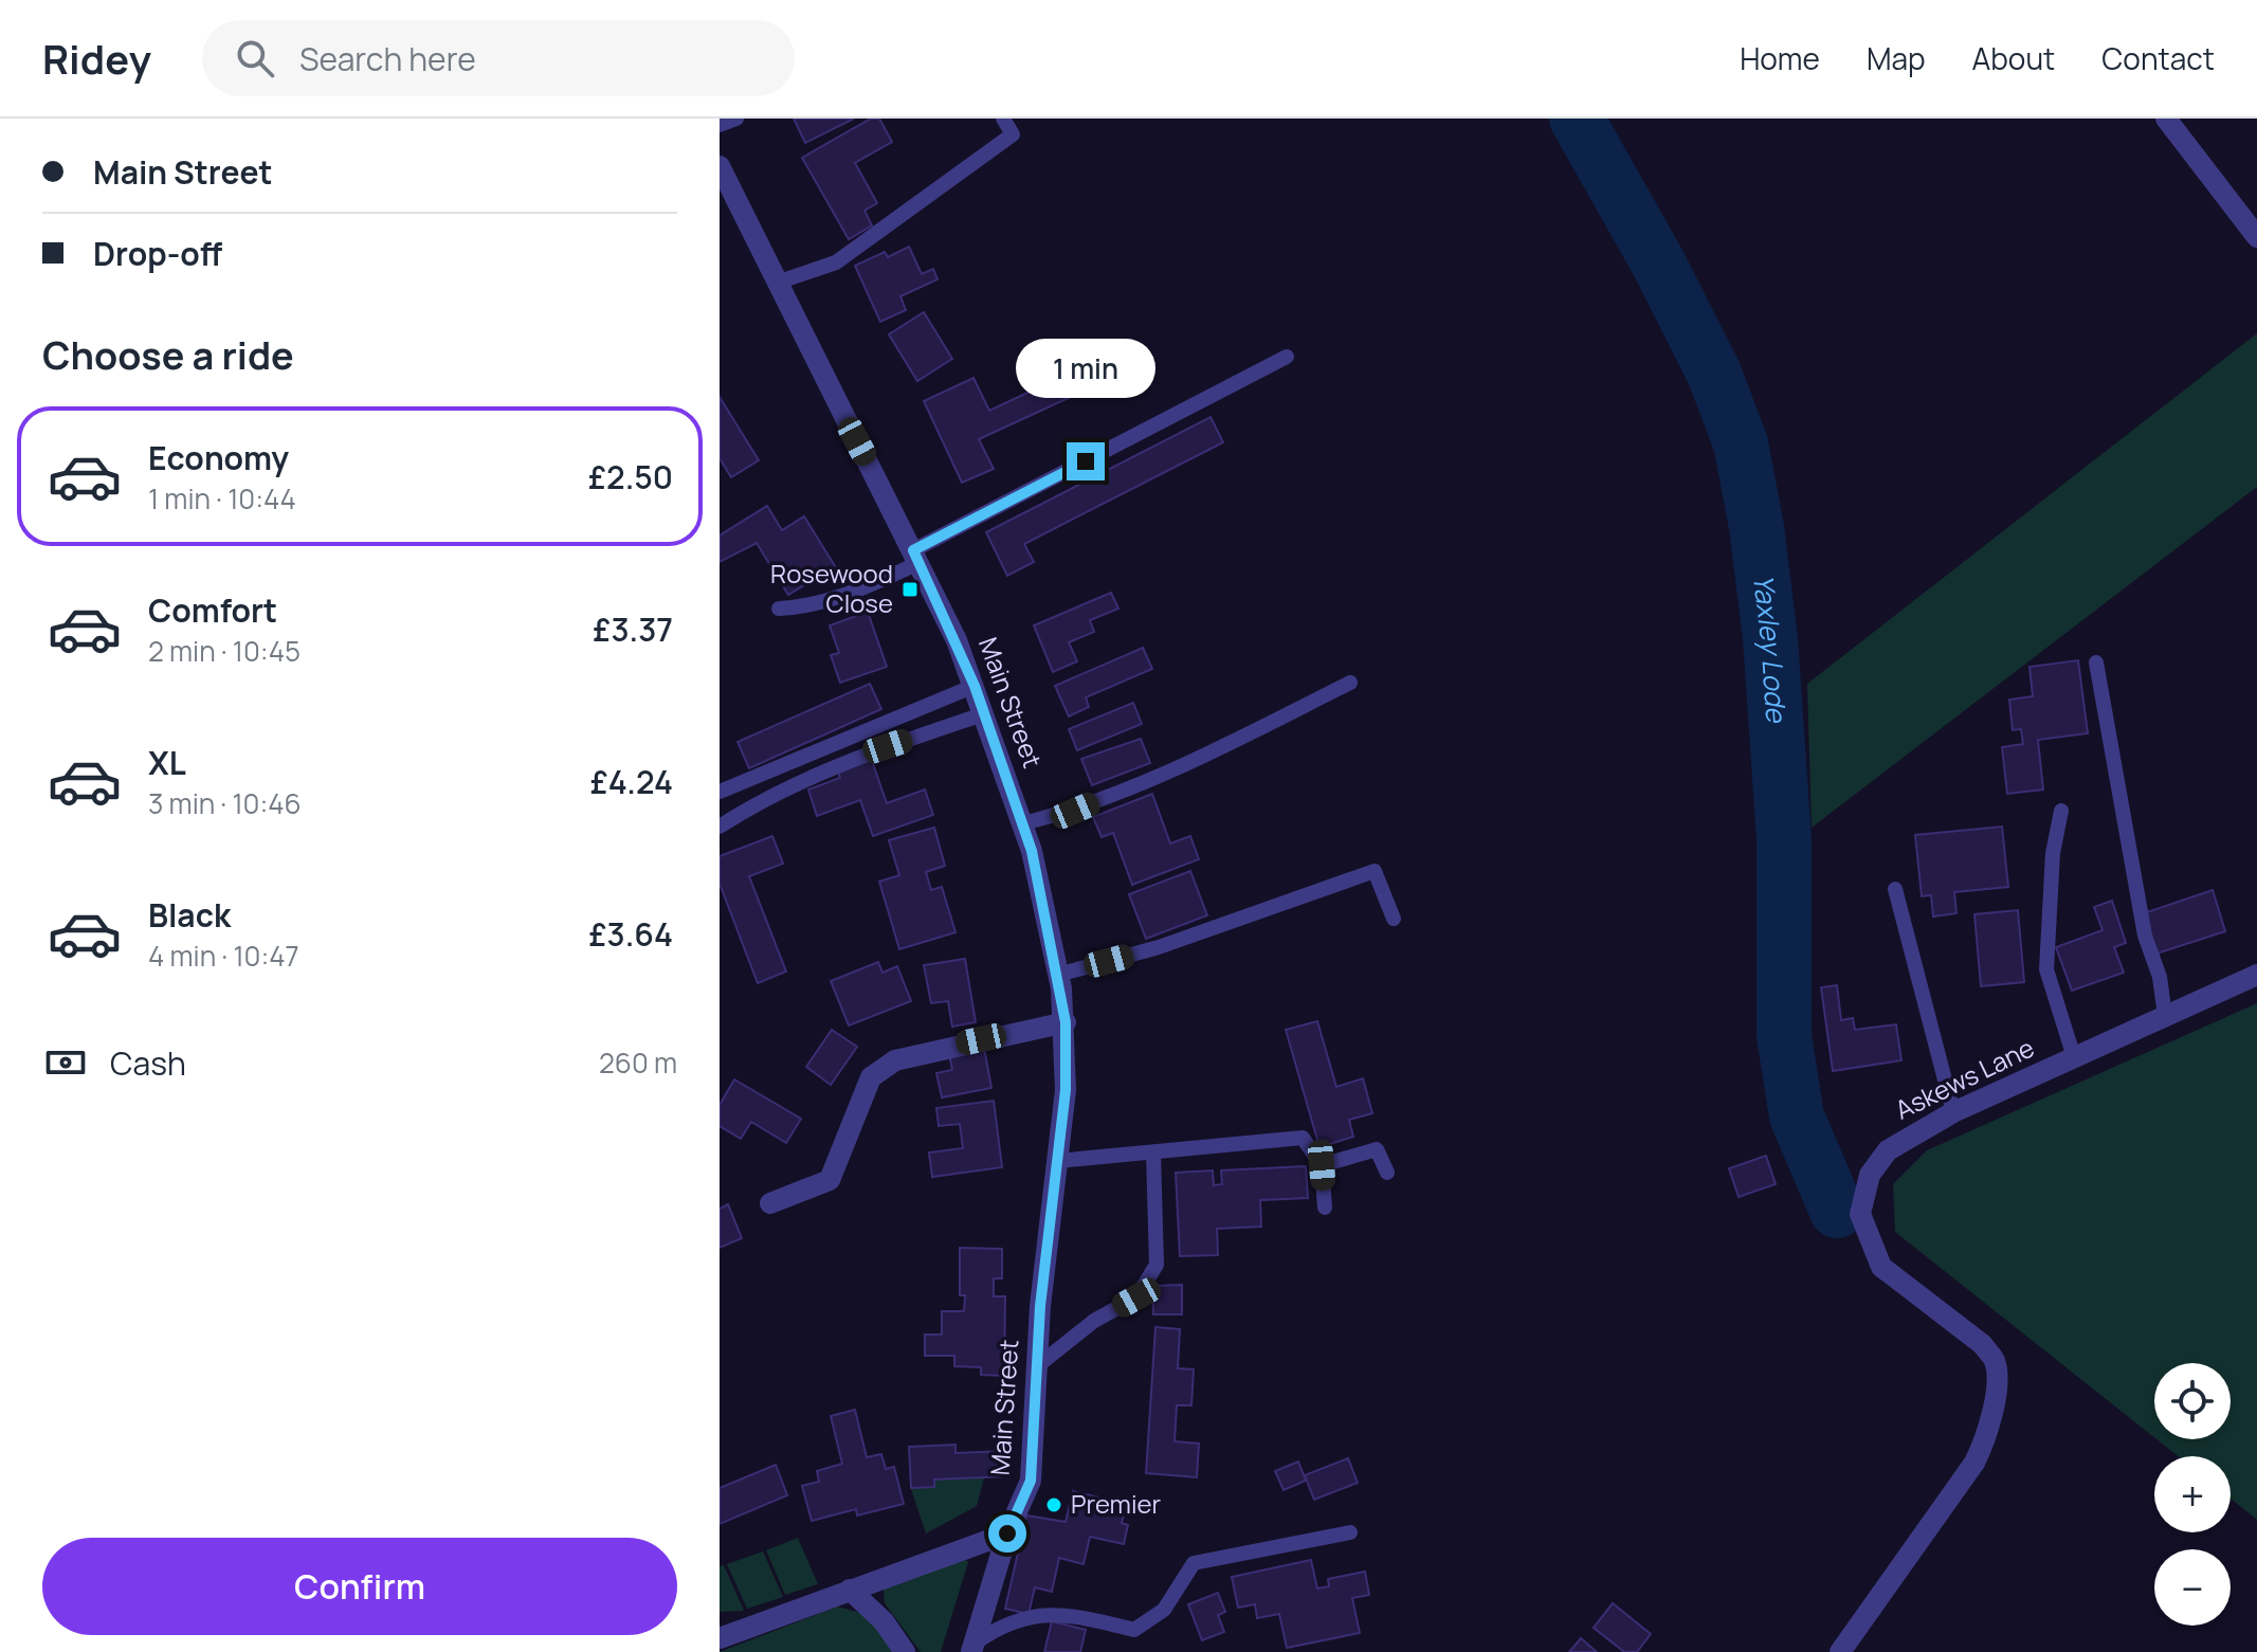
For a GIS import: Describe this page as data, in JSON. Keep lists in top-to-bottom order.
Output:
{
  "streets": {
    "street": ["Main Street", "Askews Lane"]
  },
  "water": ["Yaxley Lode"],
  "places": {
    "transit": ["Rosewood Close"],
    "other": ["Premier"]
  },
  "page": {
    "header": "Ridey",
    "search": "Search here",
    "nav": [
      "Home",
      "Map",
      "About",
      "Contact"
    ],
    "banner": ["Main Street", "Drop-off"],
    "heading": "Choose a ride",
    "bubble": "1 min",
    "list": [
      {
        "name": "Economy",
        "note": "1 min · 10:44",
        "value": "£2.50"
      },
      {
        "name": "Comfort",
        "note": "2 min · 10:45",
        "value": "£3.37"
      },
      {
        "name": "XL",
        "note": "3 min · 10:46",
        "value": "£4.24"
      },
      {
        "name": "Black",
        "note": "4 min · 10:47",
        "value": "£3.64"
      }
    ],
    "pay": ["Cash", "260 m"],
    "map_buttons": ["+", "−"],
    "buttons": "Confirm"
  }
}
